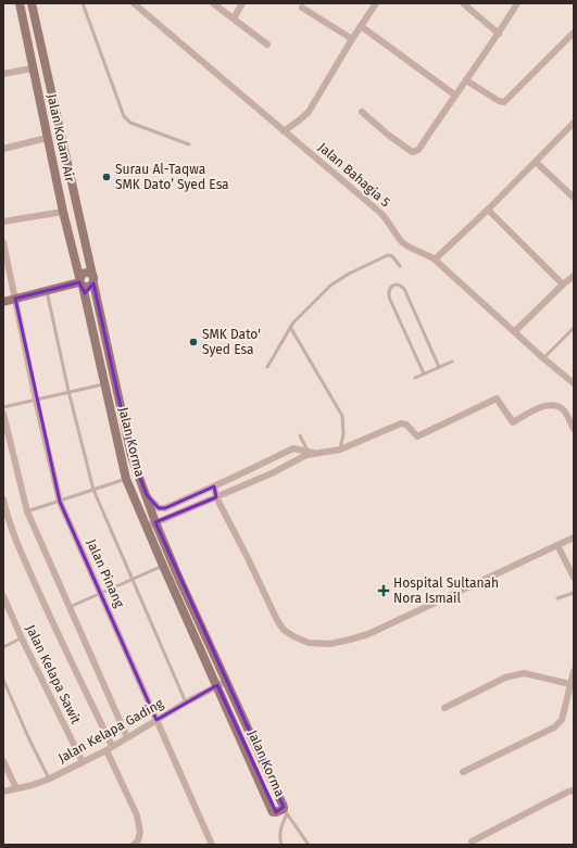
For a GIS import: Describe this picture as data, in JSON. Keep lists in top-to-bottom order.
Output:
{
  "streets": {
    "street": [
      "Jalan Kolam Air",
      "Jalan Bahagia 5",
      "Jalan Korma",
      "Jalan Pinang",
      "Jalan Kelapa Sawit",
      "Jalan Kelapa Gading"
    ]
  },
  "crossings": [
    ["Jalan Kolam Air", "Jalan Korma"],
    ["Jalan Korma", "Jalan Kelapa Gading"],
    ["Jalan Pinang", "Jalan Kelapa Gading"],
    ["Jalan Kelapa Sawit", "Jalan Kelapa Gading"]
  ],
  "places": {
    "other": ["Surau Al-Taqwa SMK Dato’ Syed Esa", "SMK Dato' Syed Esa"],
    "health": ["Hospital Sultanah Nora Ismail"]
  }
}
